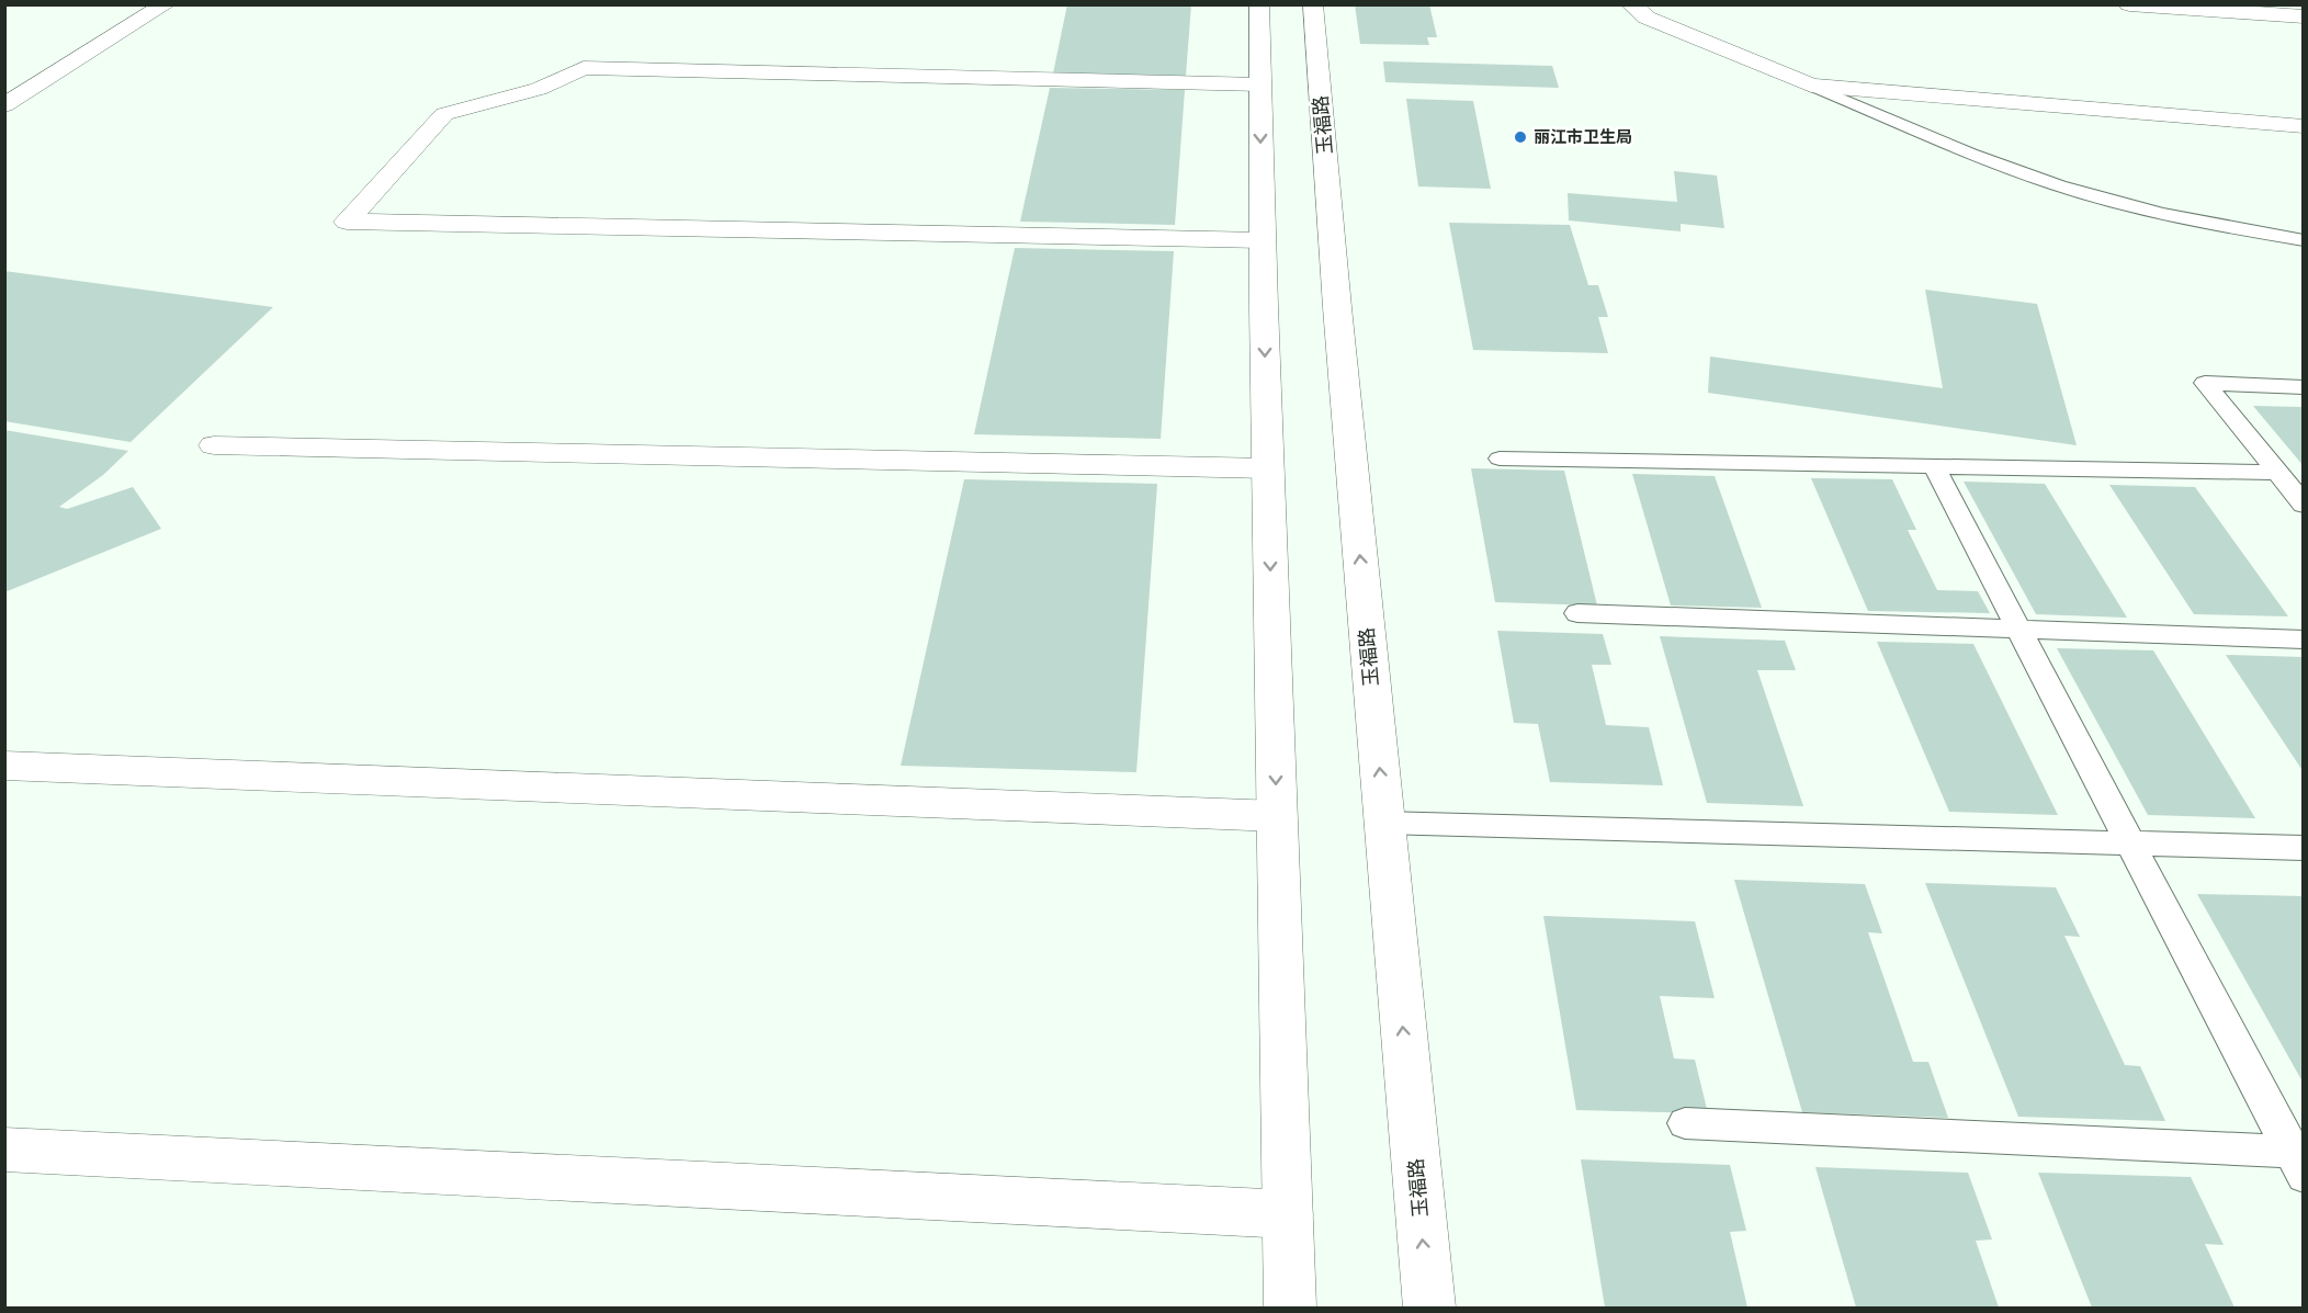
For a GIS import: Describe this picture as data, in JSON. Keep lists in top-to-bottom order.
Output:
{
  "streets": {
    "street": ["玉福路"]
  },
  "places": ["丽江市卫生局"]
}
